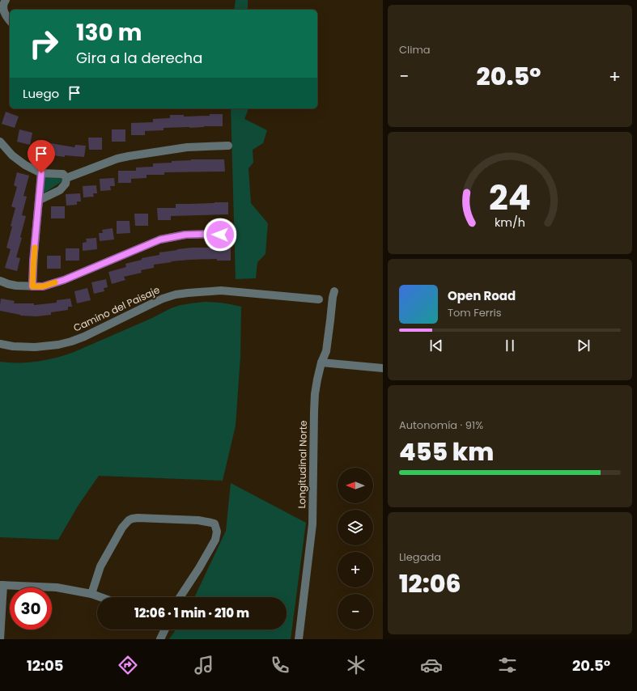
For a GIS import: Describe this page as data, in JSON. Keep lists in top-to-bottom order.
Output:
{
  "streets": {
    "street": ["Camino del Paisaje", "Longitudinal Norte"]
  },
  "north": "left",
  "page": {
    "tile": [
      "Clima",
      ["Autonomía · 91%", "455 km"],
      ["Llegada", "12:06"]
    ],
    "turn": ["130 m", "Gira a la derecha"],
    "heat": ["−", "20.5°", "+"],
    "then": "Luego",
    "song": ["Open Road", "Tom Ferris"],
    "map_buttons": ["+", "−"],
    "limit": "30",
    "trip": "12:06 · 1 min · 210 m",
    "tabs": ["12:05", "20.5°"],
    "gauge": ["24", "km/h"]
  }
}
